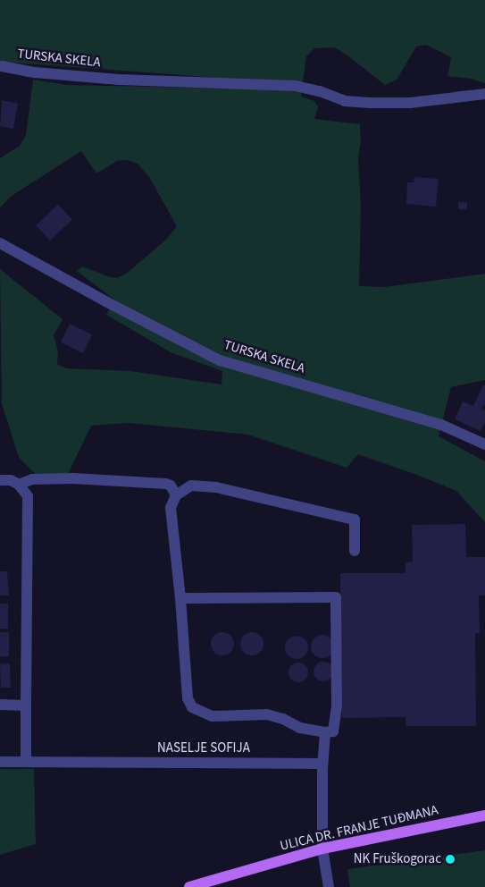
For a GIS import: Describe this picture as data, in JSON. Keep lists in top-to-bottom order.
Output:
{
  "streets": {
    "main road": ["ULICA DR. FRANJE TUĐMANA"],
    "street": ["TURSKA SKELA", "NASELJE SOFIJA"]
  },
  "places": ["NK Fruškogorac"]
}
